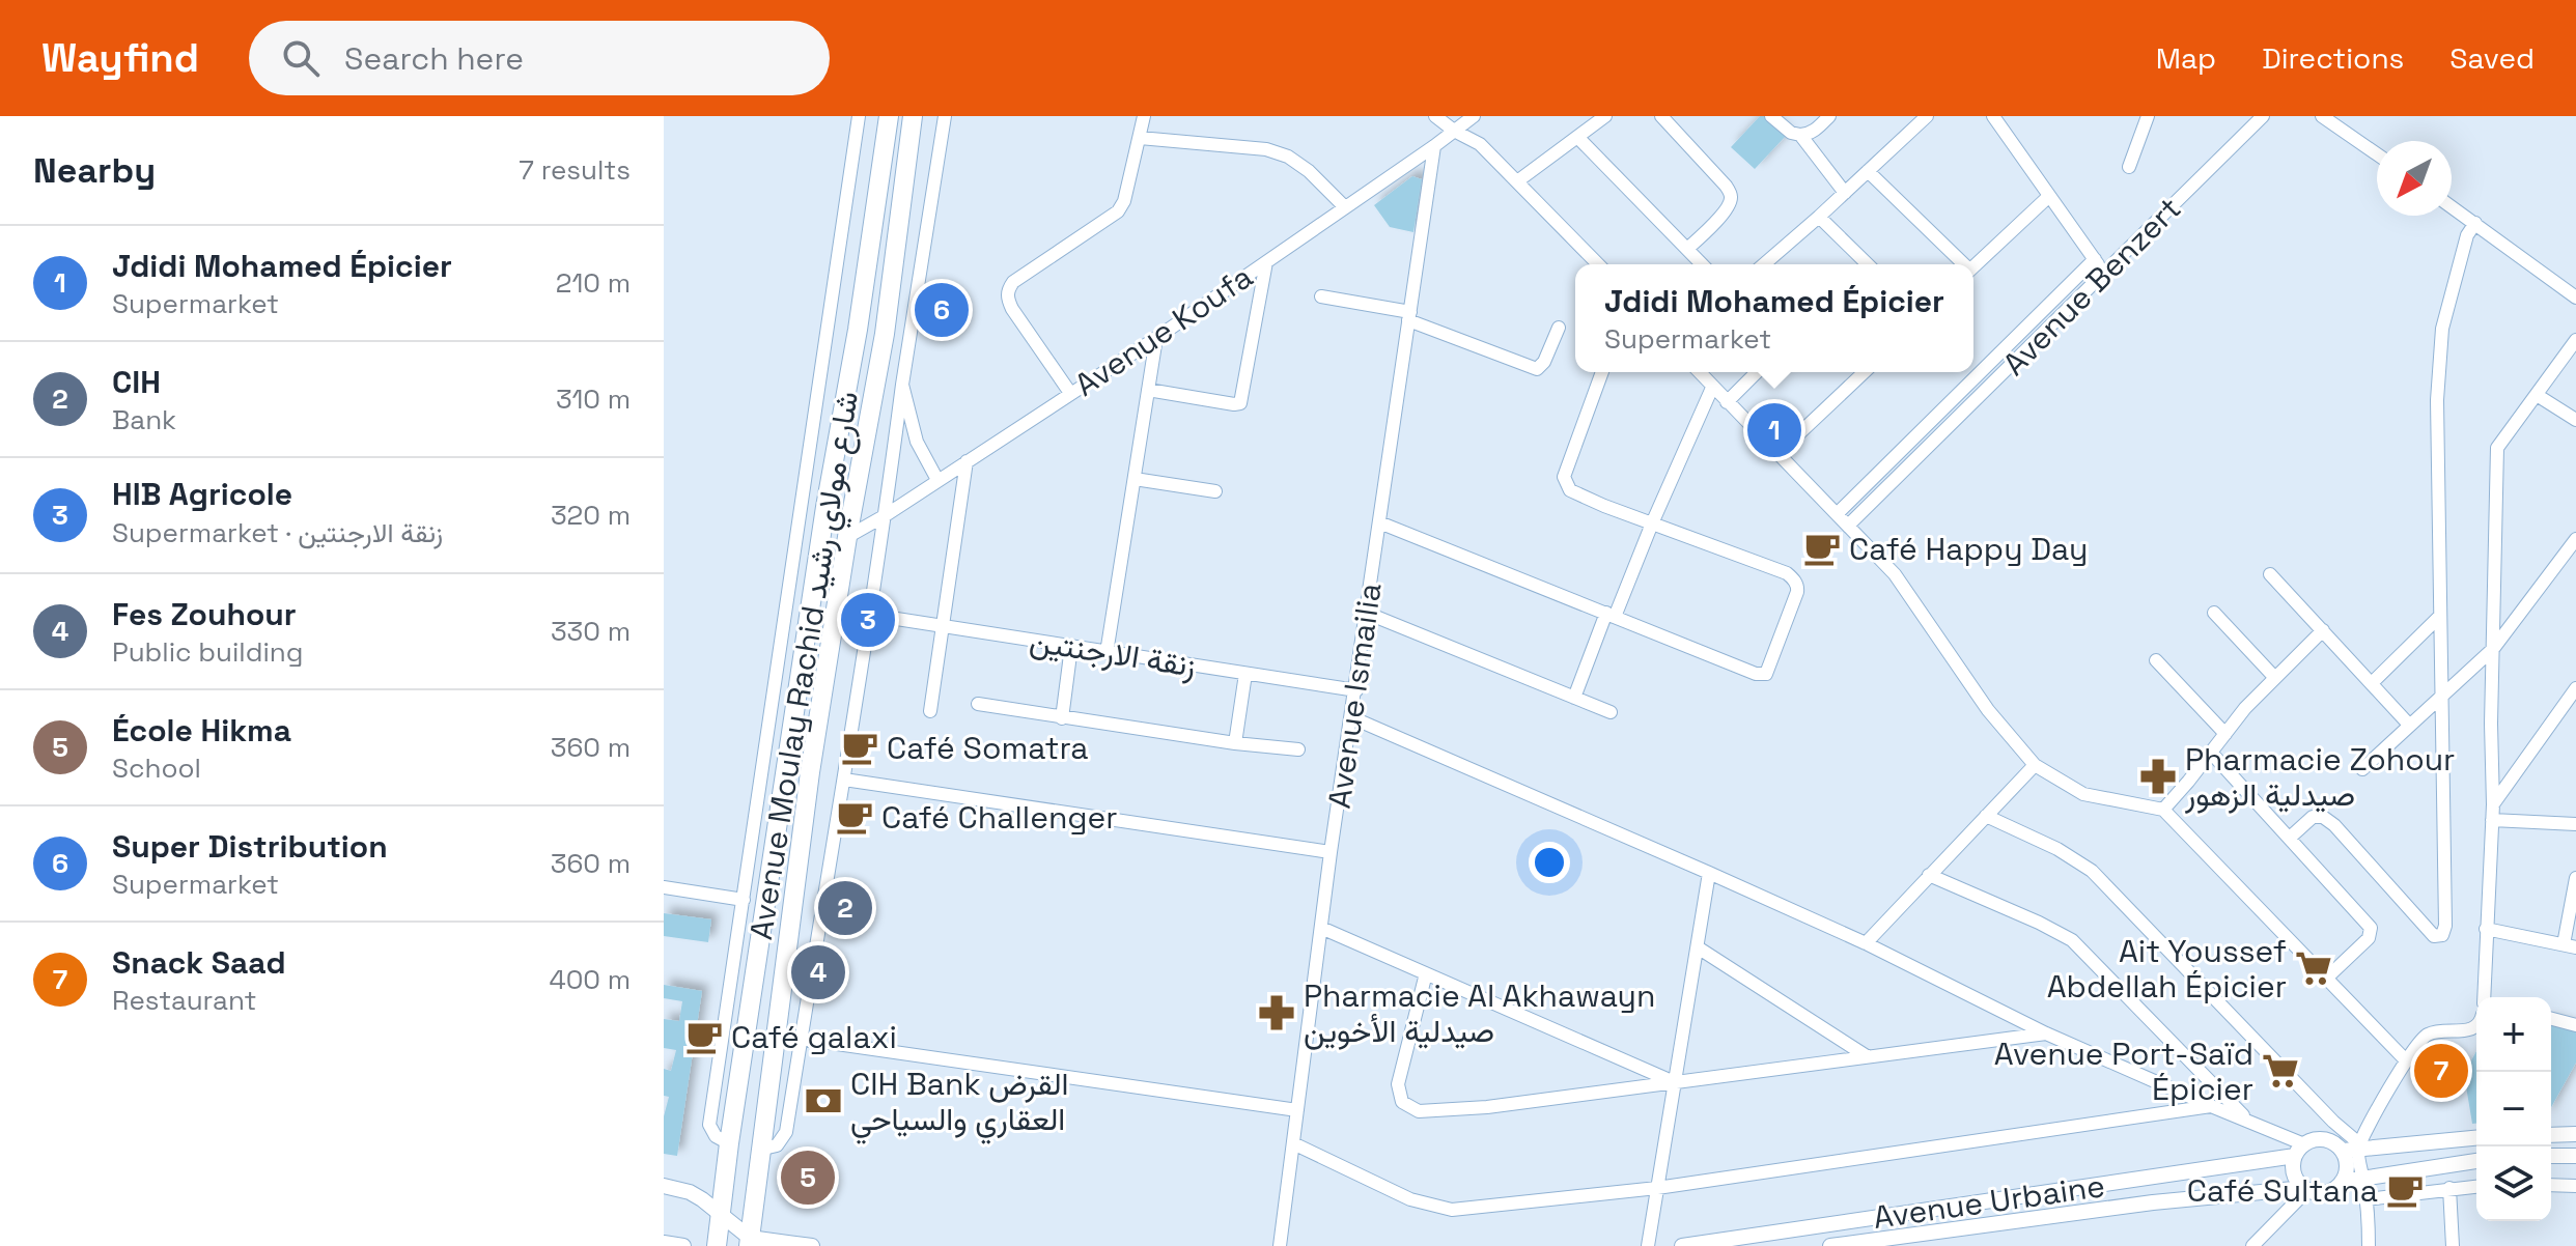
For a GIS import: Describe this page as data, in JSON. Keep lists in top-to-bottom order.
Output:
{
  "streets": {
    "main road": ["Avenue Moulay Rachid شارع مولاي رشيد"],
    "street": [
      "Avenue Benzert",
      "Avenue Koufa",
      "زنقة الارجنتين",
      "Avenue Ismailia",
      "Avenue Urbaine"
    ]
  },
  "crossings": [
    ["Avenue Koufa", "Avenue Moulay Rachid شارع مولاي رشيد"],
    ["Avenue Koufa", "Avenue Ismailia"],
    ["زنقة الارجنتين", "Avenue Ismailia"]
  ],
  "places": {
    "cafe": [
      "Café Happy Day",
      "Café Somatra",
      "Café Challenger",
      "Café galaxi",
      "Café Sultana"
    ],
    "pharmacy": ["Pharmacie Zohour صيدلية الزهور", "Pharmacie Al Akhawayn صيدلية الأخوين"],
    "supermarket": ["Ait Youssef Abdellah Épicier", "Avenue Port-Saïd Épicier"],
    "bank": ["CIH Bank القرض العقاري والسياحي"]
  },
  "north": "bottom left",
  "page": {
    "header": "Wayfind",
    "search": "Search here",
    "nav": ["Map", "Directions", "Saved"],
    "heading": ["Nearby", "7 results"],
    "list": [
      {
        "mark": "1",
        "name": "Jdidi Mohamed Épicier",
        "note": "Supermarket",
        "value": "210 m"
      },
      {
        "mark": "2",
        "name": "CIH",
        "note": "Bank",
        "value": "310 m"
      },
      {
        "mark": "3",
        "name": "HIB Agricole",
        "note": "Supermarket · زنقة الارجنتين",
        "value": "320 m"
      },
      {
        "mark": "4",
        "name": "Fes Zouhour",
        "note": "Public building",
        "value": "330 m"
      },
      {
        "mark": "5",
        "name": "École Hikma",
        "note": "School",
        "value": "360 m"
      },
      {
        "mark": "6",
        "name": "Super Distribution",
        "note": "Supermarket",
        "value": "360 m"
      },
      {
        "mark": "7",
        "name": "Snack Saad",
        "note": "Restaurant",
        "value": "400 m"
      }
    ],
    "popup": ["Jdidi Mohamed Épicier", "Supermarket"],
    "pins": [
      "6",
      "1",
      "3",
      "2",
      "4",
      "7",
      "5"
    ],
    "map_buttons": ["+", "−"]
  }
}
